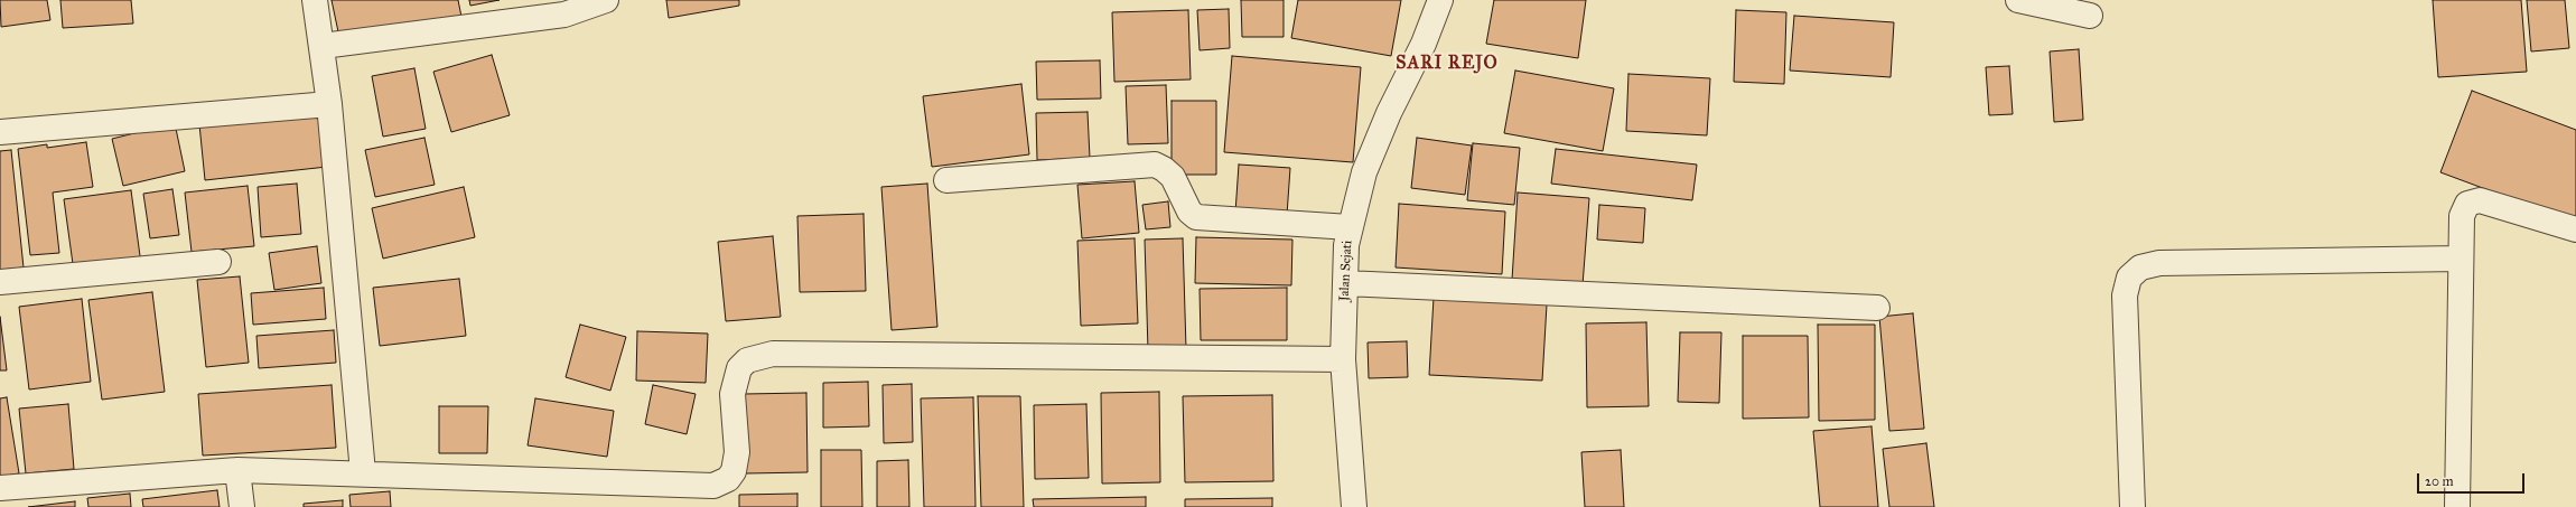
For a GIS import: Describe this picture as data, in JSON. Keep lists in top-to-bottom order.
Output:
{
  "streets": {
    "street": ["Jalan Sejati"]
  },
  "districts": ["SARI REJO"],
  "scale_bar": "20 m"
}
